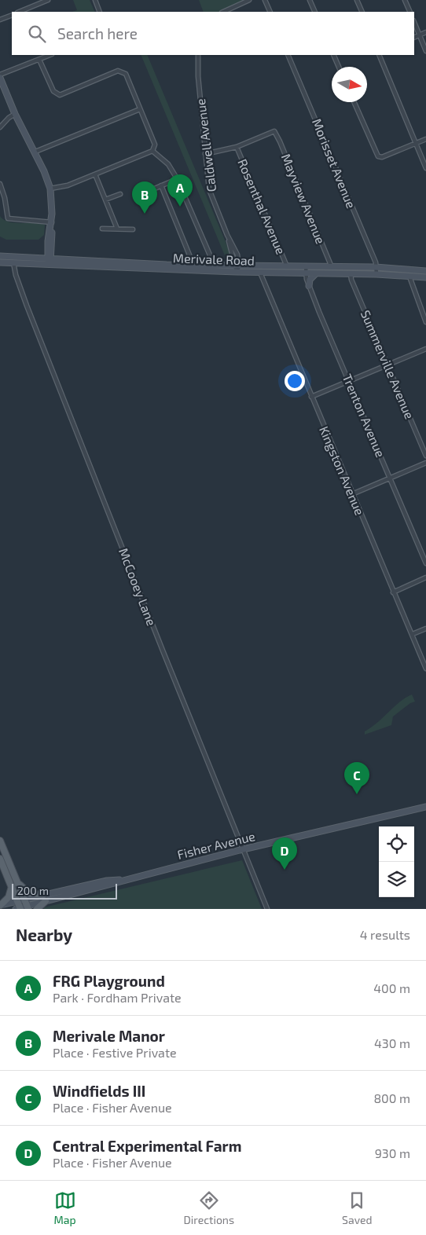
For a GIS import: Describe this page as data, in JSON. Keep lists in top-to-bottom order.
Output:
{
  "streets": {
    "main road": ["Merivale Road", "Fisher Avenue"],
    "street": [
      "Caldwell Avenue",
      "Morisset Avenue",
      "Mayview Avenue",
      "Rosenthal Avenue",
      "Summerville Avenue",
      "Trenton Avenue",
      "Kingston Avenue",
      "McCooey Lane"
    ]
  },
  "crossings": [
    ["Caldwell Avenue", "Merivale Road"],
    ["Morisset Avenue", "Merivale Road"],
    ["Mayview Avenue", "Rosenthal Avenue"],
    ["Mayview Avenue", "Merivale Road"],
    ["Rosenthal Avenue", "Merivale Road"],
    ["Merivale Road", "Summerville Avenue"],
    ["Merivale Road", "Trenton Avenue"],
    ["Merivale Road", "Kingston Avenue"],
    ["Merivale Road", "McCooey Lane"],
    ["McCooey Lane", "Fisher Avenue"]
  ],
  "scale_bar": "200 m",
  "north": "right",
  "page": {
    "search": "Search here",
    "pins": [
      "A",
      "B",
      "C",
      "D"
    ],
    "scale": "200 m",
    "heading": ["Nearby", "4 results"],
    "list": [
      {
        "mark": "A",
        "name": "FRG Playground",
        "note": "Park · Fordham Private",
        "value": "400 m"
      },
      {
        "mark": "B",
        "name": "Merivale Manor",
        "note": "Place · Festive Private",
        "value": "430 m"
      },
      {
        "mark": "C",
        "name": "Windfields III",
        "note": "Place · Fisher Avenue",
        "value": "800 m"
      },
      {
        "mark": "D",
        "name": "Central Experimental Farm",
        "note": "Place · Fisher Avenue",
        "value": "930 m"
      }
    ],
    "nav": ["Map", "Directions", "Saved"]
  }
}
